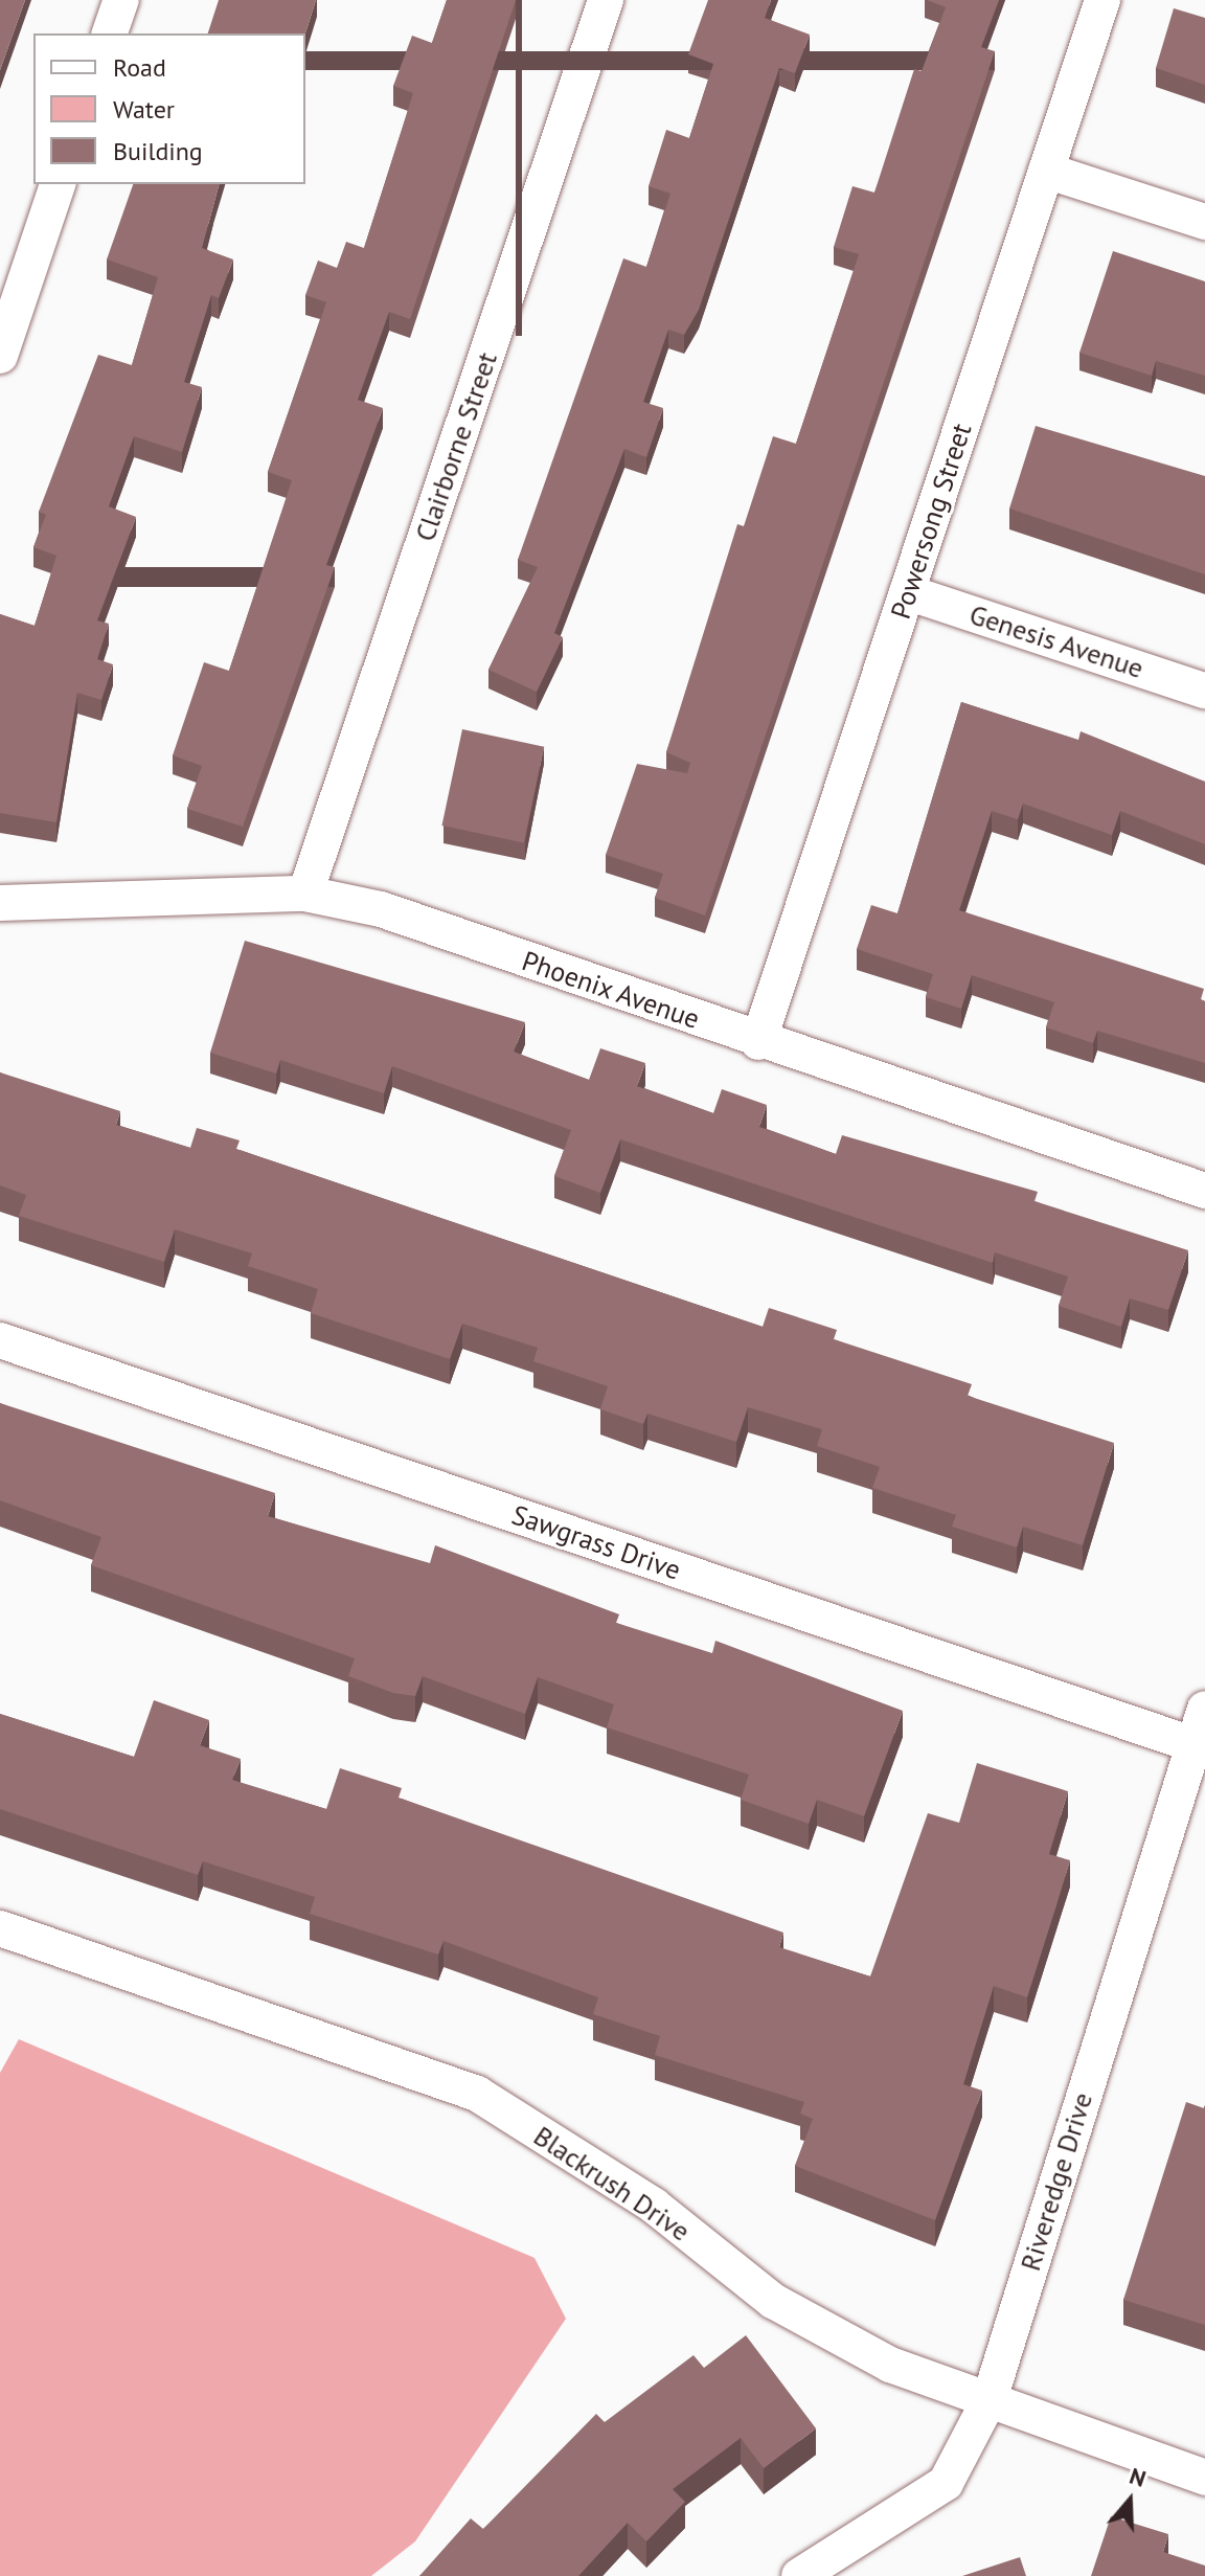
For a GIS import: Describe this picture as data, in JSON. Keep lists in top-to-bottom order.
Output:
{
  "streets": {
    "street": [
      "Clairborne Street",
      "Powersong Street",
      "Genesis Avenue",
      "Phoenix Avenue",
      "Sawgrass Drive",
      "Riveredge Drive",
      "Blackrush Drive"
    ]
  },
  "crossings": [
    ["Clairborne Street", "Phoenix Avenue"],
    ["Powersong Street", "Genesis Avenue"],
    ["Powersong Street", "Phoenix Avenue"],
    ["Sawgrass Drive", "Riveredge Drive"],
    ["Riveredge Drive", "Blackrush Drive"]
  ],
  "legend": ["Road", "Water", "Building"],
  "north": "top"
}
